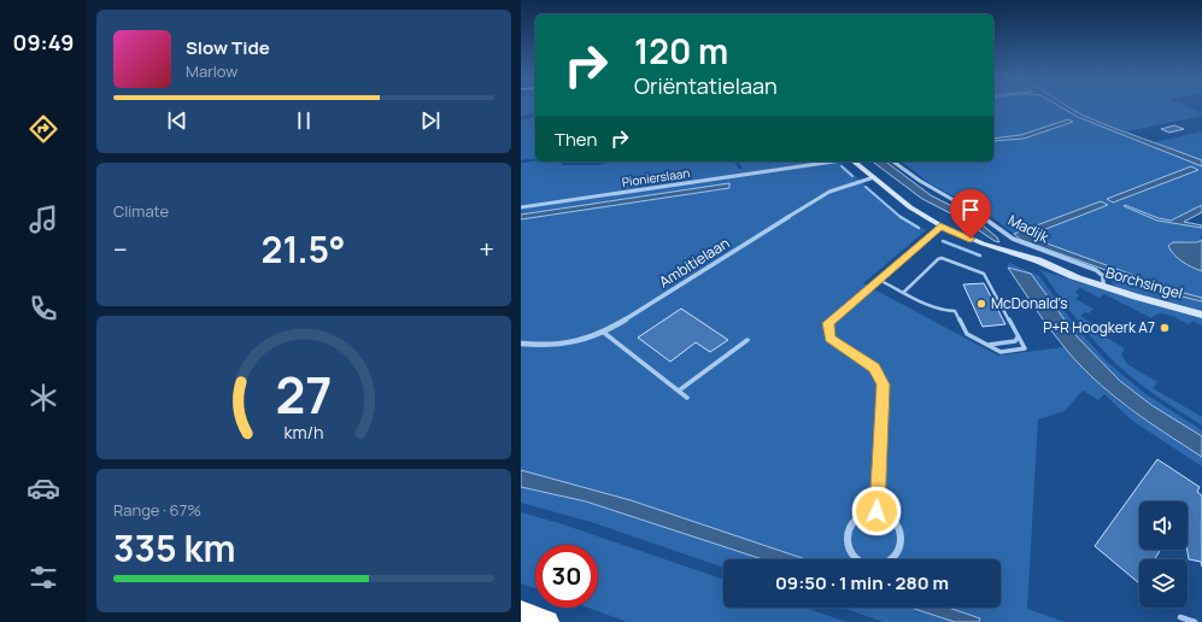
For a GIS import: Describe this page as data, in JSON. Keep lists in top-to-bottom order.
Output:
{
  "streets": {
    "main road": ["Borchsingel"],
    "street": ["Pionierslaan", "Madijk", "Ambitielaan"]
  },
  "crossings": [
    ["Madijk", "Borchsingel"],
    ["Ambitielaan", "Borchsingel"]
  ],
  "places": ["McDonald's", "P+R Hoogkerk A7"],
  "page": {
    "tabs": "09:49",
    "turn": ["120 m", "Oriëntatielaan"],
    "song": ["Slow Tide", "Marlow"],
    "then": "Then",
    "tile": [
      "Climate",
      ["Range · 67%", "335 km"]
    ],
    "heat": ["−", "21.5°", "+"],
    "limit": "30",
    "trip": "09:50 · 1 min · 280 m",
    "gauge": ["27", "km/h"]
  }
}
